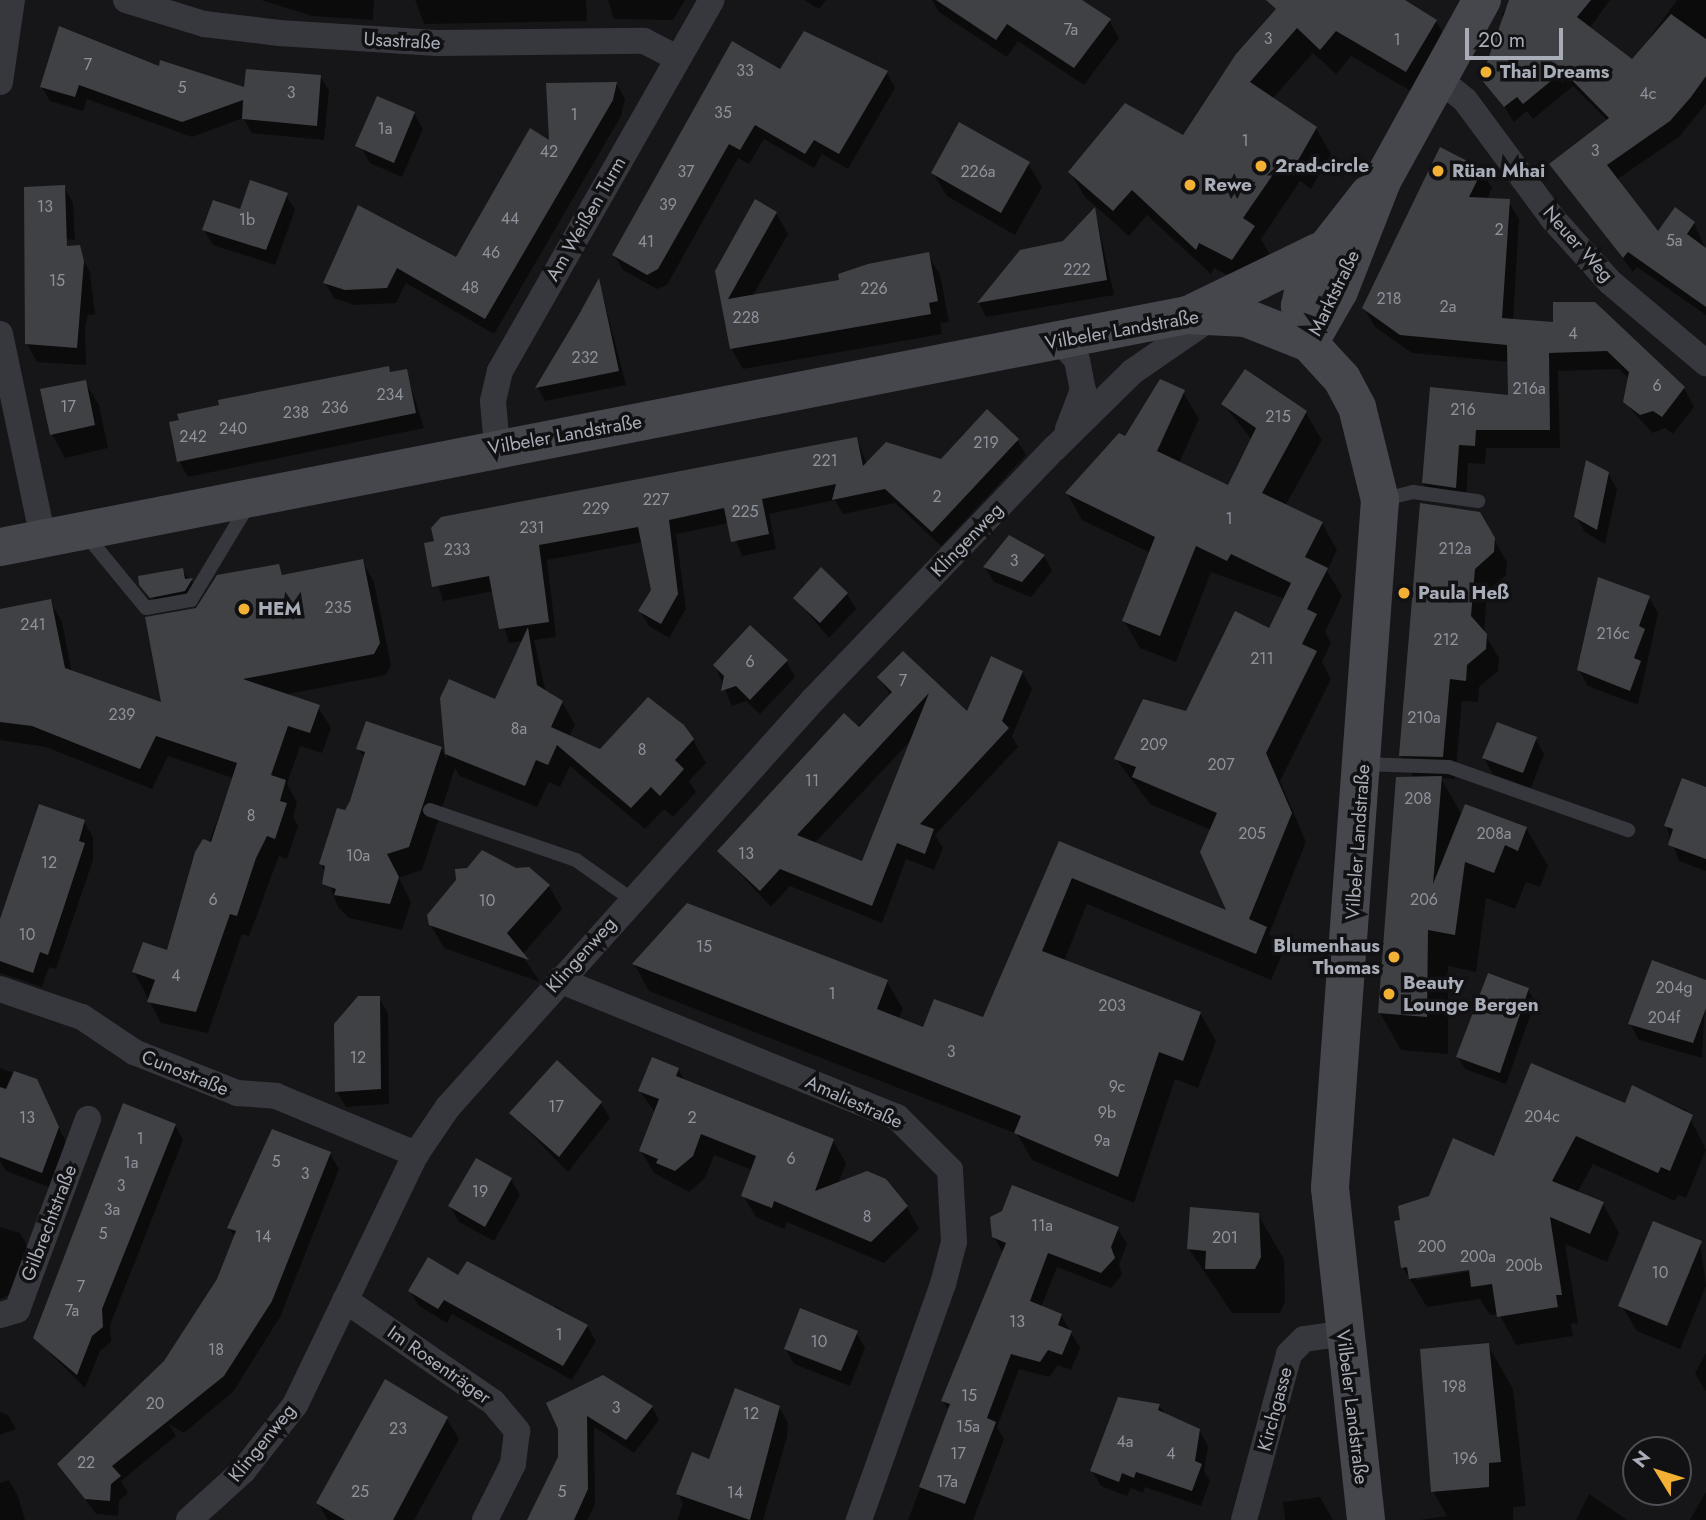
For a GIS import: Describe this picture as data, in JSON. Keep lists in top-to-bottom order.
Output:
{
  "streets": {
    "main road": ["Marktstraße", "Vilbeler Landstraße"],
    "street": [
      "Usastraße",
      "Am Weißen Turm",
      "Neuer Weg",
      "Klingenweg",
      "Cunostraße",
      "Amaliestraße",
      "Gilbrechtstraße",
      "Im Rosenträger",
      "Kirchgasse"
    ]
  },
  "crossings": [
    ["Usastraße", "Am Weißen Turm"],
    ["Am Weißen Turm", "Vilbeler Landstraße"],
    ["Neuer Weg", "Marktstraße"],
    ["Marktstraße", "Vilbeler Landstraße"],
    ["Vilbeler Landstraße", "Klingenweg"],
    ["Vilbeler Landstraße", "Kirchgasse"],
    ["Klingenweg", "Cunostraße"],
    ["Klingenweg", "Amaliestraße"],
    ["Klingenweg", "Im Rosenträger"]
  ],
  "places": [
    "Thai Dreams",
    "2rad-circle",
    "Rüan Mhai",
    "Rewe",
    "Paula Heß",
    "HEM",
    "Blumenhaus Thomas",
    "Beauty Lounge Bergen"
  ],
  "house_numbers": [
    "7a",
    "3",
    "1",
    "7",
    "33",
    "5",
    "3",
    "4c",
    "35",
    "1",
    "1a",
    "1",
    "3",
    "42",
    "37",
    "226a",
    "39",
    "13",
    "44",
    "1b",
    "2",
    "5a",
    "41",
    "46",
    "222",
    "15",
    "48",
    "226",
    "218",
    "2a",
    "228",
    "4",
    "232",
    "6",
    "216a",
    "234",
    "17",
    "236",
    "216",
    "238",
    "215",
    "240",
    "242",
    "219",
    "221",
    "2",
    "227",
    "229",
    "225",
    "1",
    "231",
    "212a",
    "233",
    "3",
    "235",
    "241",
    "216c",
    "212",
    "211",
    "6",
    "7",
    "239",
    "210a",
    "8a",
    "209",
    "8",
    "207",
    "11",
    "208",
    "8",
    "205",
    "208a",
    "13",
    "10a",
    "12",
    "6",
    "206",
    "10",
    "10",
    "15",
    "4",
    "204g",
    "1",
    "203",
    "204f",
    "3",
    "12",
    "9c",
    "17",
    "9b",
    "204c",
    "13",
    "2",
    "1",
    "9a",
    "6",
    "5",
    "1a",
    "3",
    "3",
    "19",
    "3a",
    "8",
    "11a",
    "5",
    "14",
    "201",
    "200",
    "200a",
    "200b",
    "10",
    "7",
    "7a",
    "13",
    "1",
    "10",
    "18",
    "198",
    "15",
    "20",
    "3",
    "12",
    "15a",
    "23",
    "4a",
    "17",
    "4",
    "196",
    "22",
    "17a",
    "25",
    "5",
    "14"
  ],
  "scale_bar": "20 m",
  "north": "top left"
}
